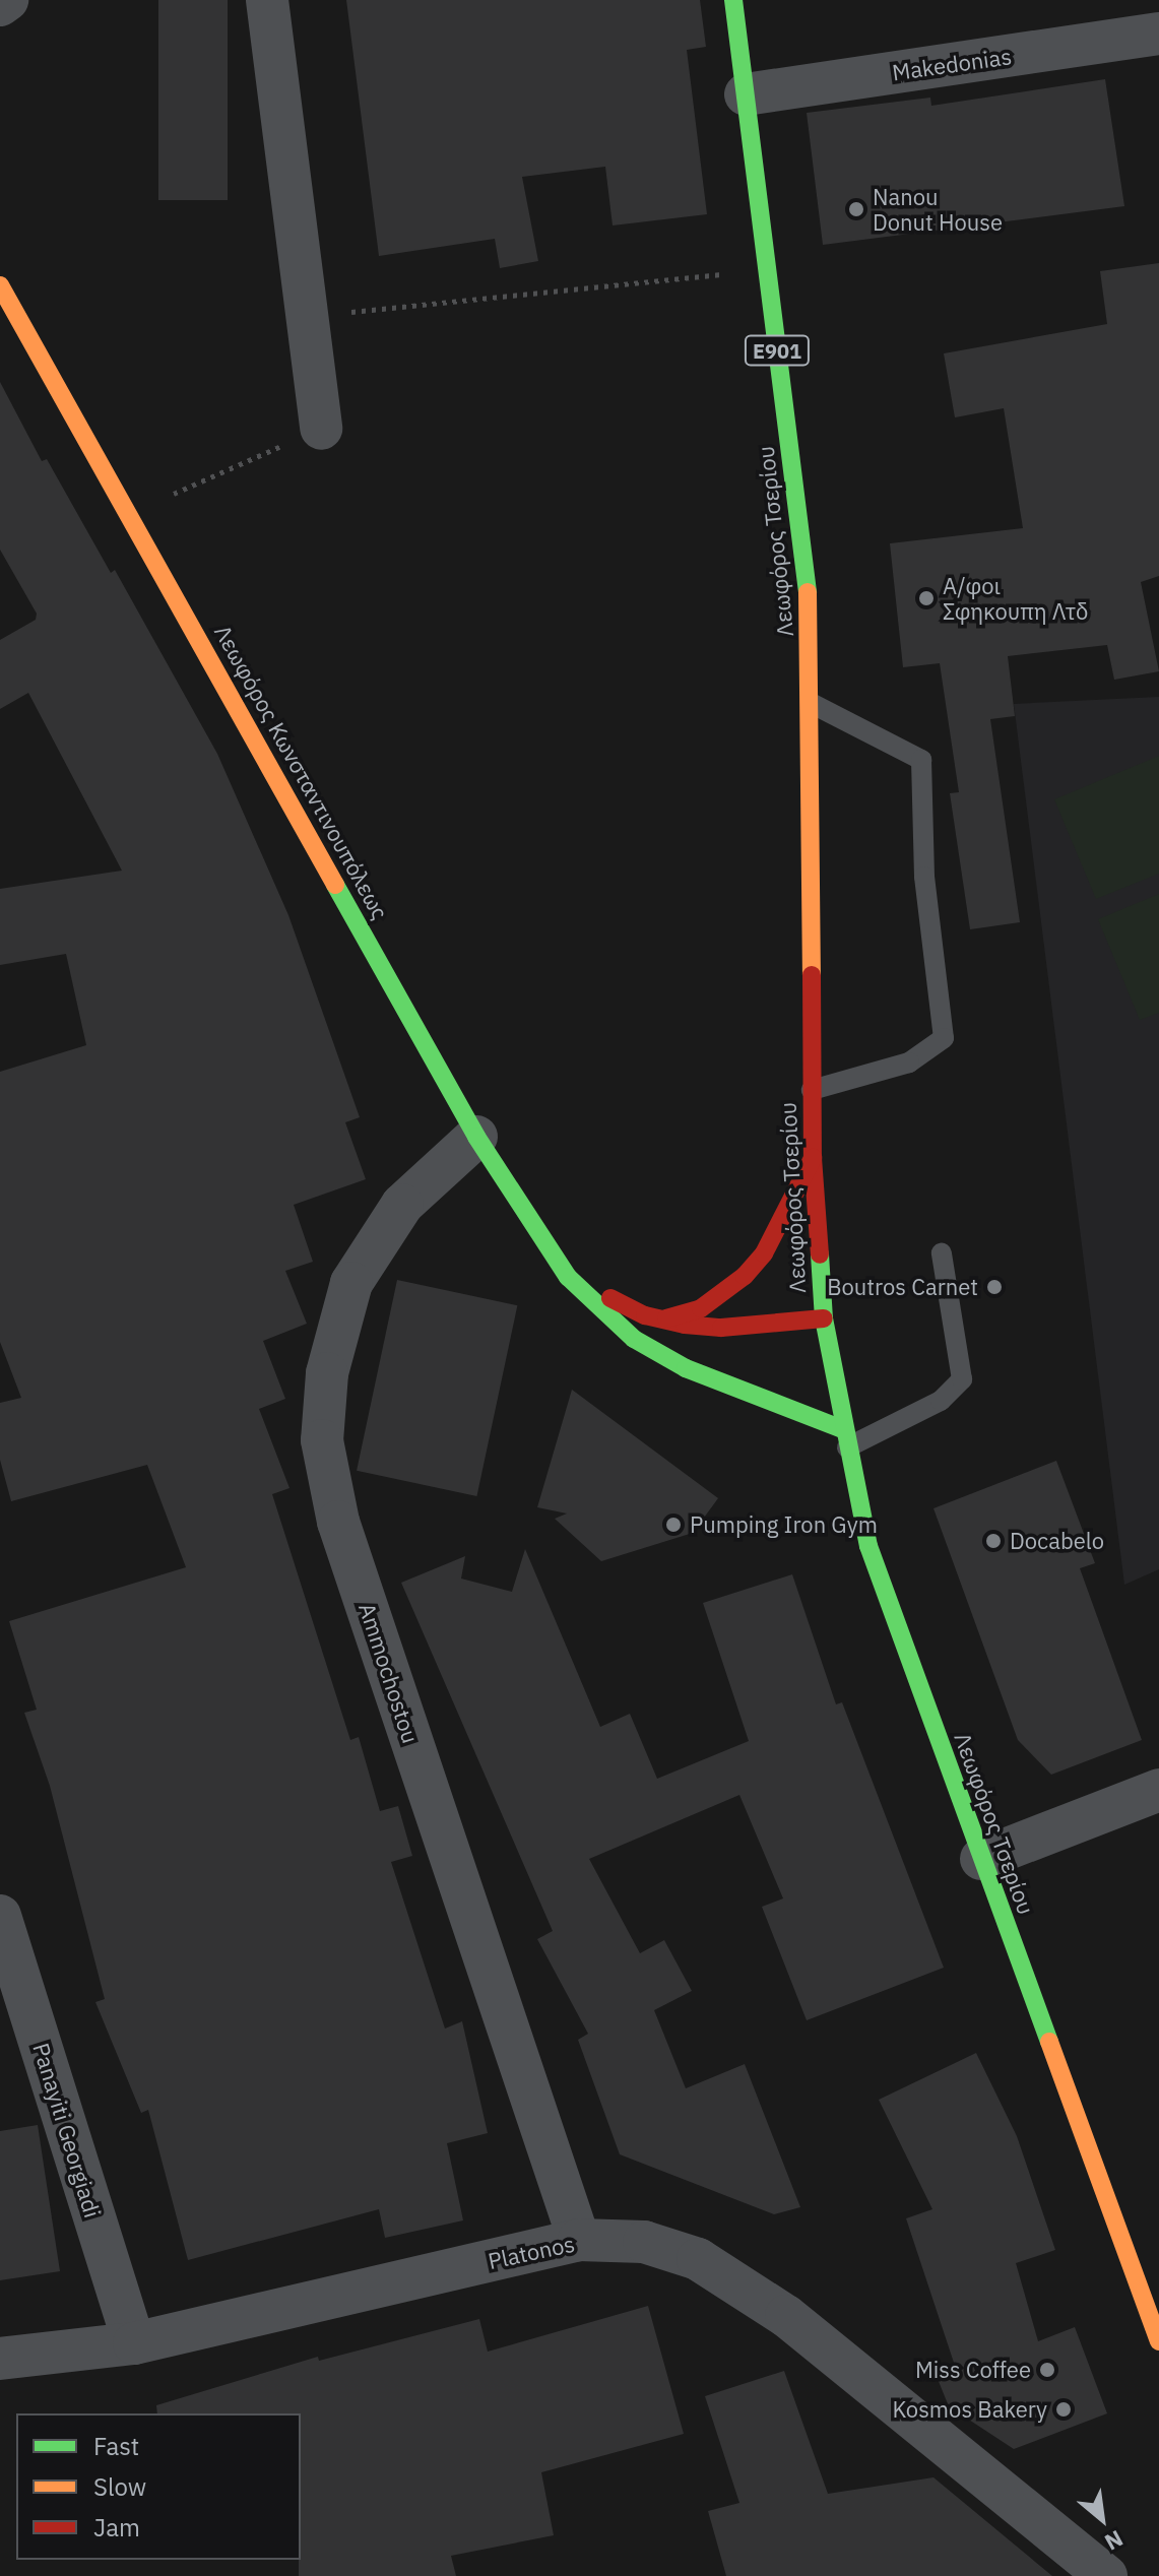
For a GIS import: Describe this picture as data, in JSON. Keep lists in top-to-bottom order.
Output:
{
  "streets": {
    "main road": ["E901", "Λεωφόρος Τσερίου", "Λεωφόρος Κωνσταντινουπόλεως"],
    "street": [
      "Makedonias",
      "Ammochostou",
      "Panayiti Georgiadi",
      "Platonos"
    ]
  },
  "crossings": [
    ["Makedonias", "Λεωφόρος Τσερίου"],
    ["Λεωφόρος Τσερίου", "Λεωφόρος Κωνσταντινουπόλεως"],
    ["Λεωφόρος Κωνσταντινουπόλεως", "Ammochostou"],
    ["Ammochostou", "Platonos"],
    ["Panayiti Georgiadi", "Platonos"]
  ],
  "places": [
    "Nanou Donut House",
    "Α/φοι Σφηκουπη Λτδ",
    "Boutros Carnet",
    "Pumping Iron Gym",
    "Docabelo",
    "Miss Coffee",
    "Kosmos Bakery"
  ],
  "legend": ["Fast", "Slow", "Jam"],
  "north": "bottom right"
}
